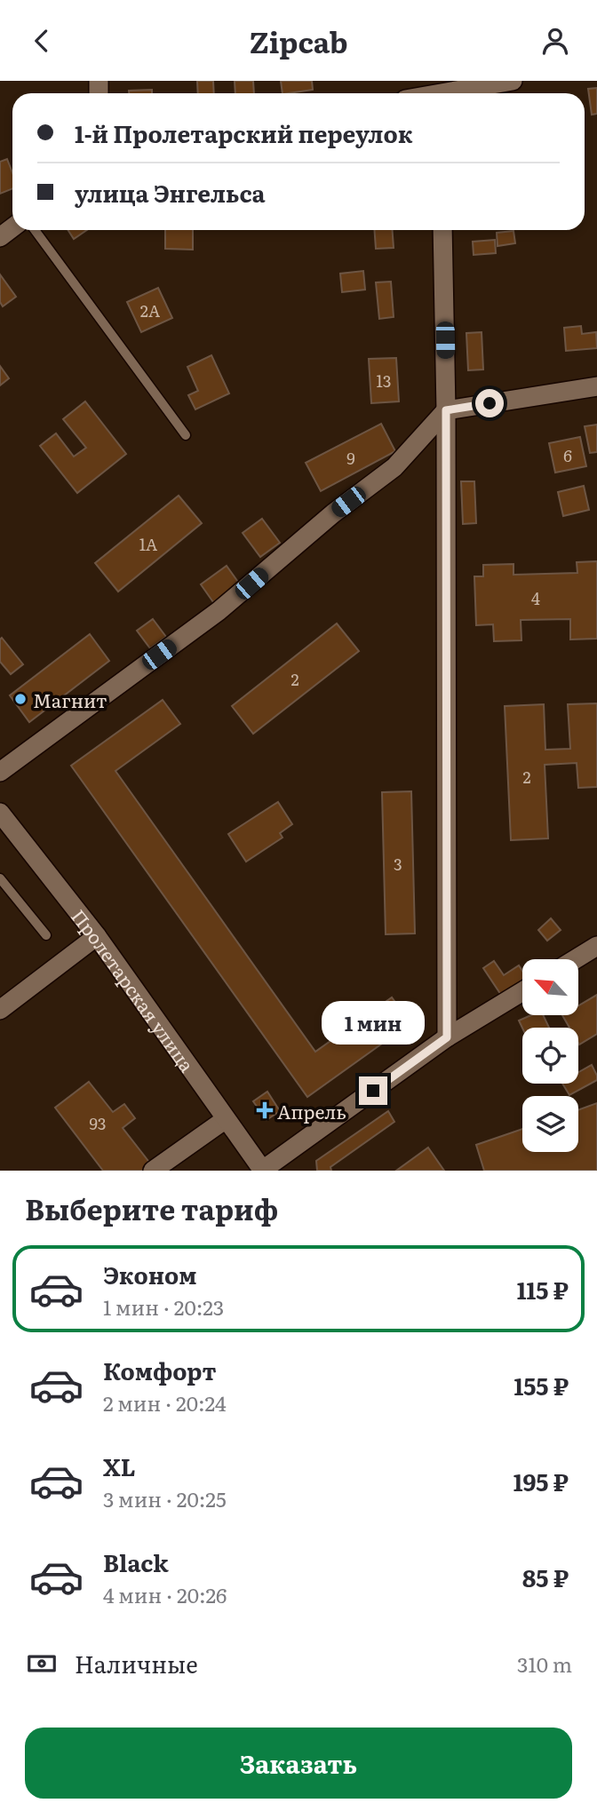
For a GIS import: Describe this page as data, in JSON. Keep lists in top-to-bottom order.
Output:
{
  "streets": {
    "street": ["Пролетарская улица"]
  },
  "places": {
    "other": ["Магнит"],
    "health": ["Апрель"]
  },
  "house_numbers": [
    "2А",
    "13",
    "6",
    "9",
    "1А",
    "4",
    "2",
    "2",
    "3",
    "93"
  ],
  "north": "top left",
  "page": {
    "header": "Zipcab",
    "banner": ["1-й Пролетарский переулок", "улица Энгельса"],
    "bubble": "1 мин",
    "heading": "Выберите тариф",
    "list": [
      {
        "name": "Эконом",
        "note": "1 мин · 20:23",
        "value": "115 ₽"
      },
      {
        "name": "Комфорт",
        "note": "2 мин · 20:24",
        "value": "155 ₽"
      },
      {
        "name": "XL",
        "note": "3 мин · 20:25",
        "value": "195 ₽"
      },
      {
        "name": "Black",
        "note": "4 мин · 20:26",
        "value": "85 ₽"
      }
    ],
    "pay": ["Наличные", "310 m"],
    "buttons": "Заказать"
  }
}
